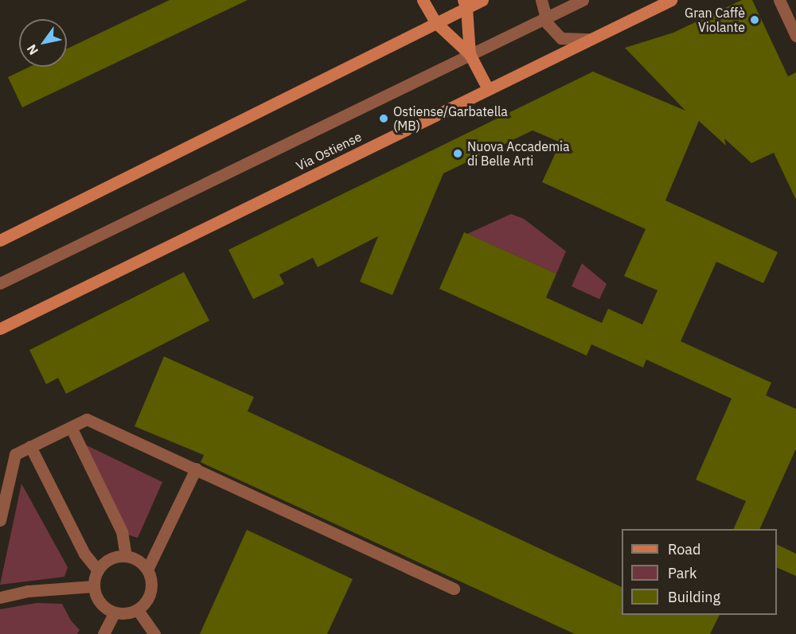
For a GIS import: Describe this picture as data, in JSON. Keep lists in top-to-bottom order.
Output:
{
  "streets": {
    "main road": ["Via Ostiense"]
  },
  "places": ["Gran Caffè Violante", "Ostiense/Garbatella (MB)", "Nuova Accademia di Belle Arti"],
  "legend": ["Road", "Park", "Building"],
  "north": "bottom left"
}
